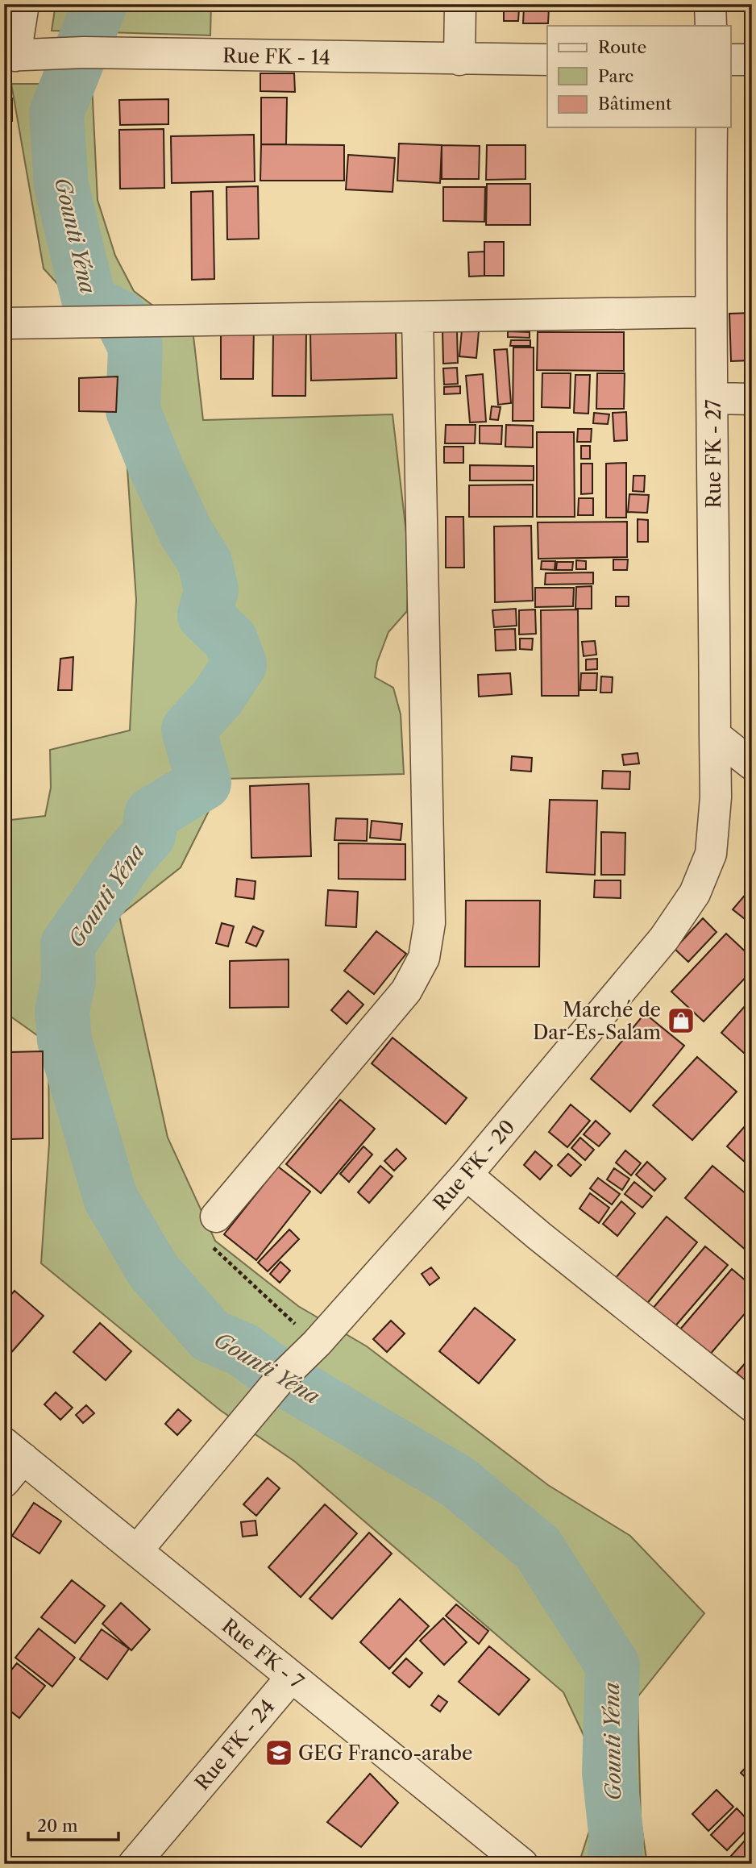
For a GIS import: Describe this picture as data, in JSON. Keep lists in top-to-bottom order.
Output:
{
  "streets": {
    "street": [
      "Rue FK - 14",
      "Rue FK - 27",
      "Rue FK - 20",
      "Rue FK - 7",
      "Rue FK - 24"
    ]
  },
  "crossings": [
    ["Rue FK - 27", "Rue FK - 20"],
    ["Rue FK - 20", "Rue FK - 7"],
    ["Rue FK - 7", "Rue FK - 24"]
  ],
  "water": ["Gounti Yéna"],
  "places": {
    "shop": ["Marché de Dar-Es-Salam"],
    "school or university": ["GEG Franco-arabe"]
  },
  "legend": ["Route", "Parc", "Bâtiment"],
  "scale_bar": "20 m"
}
